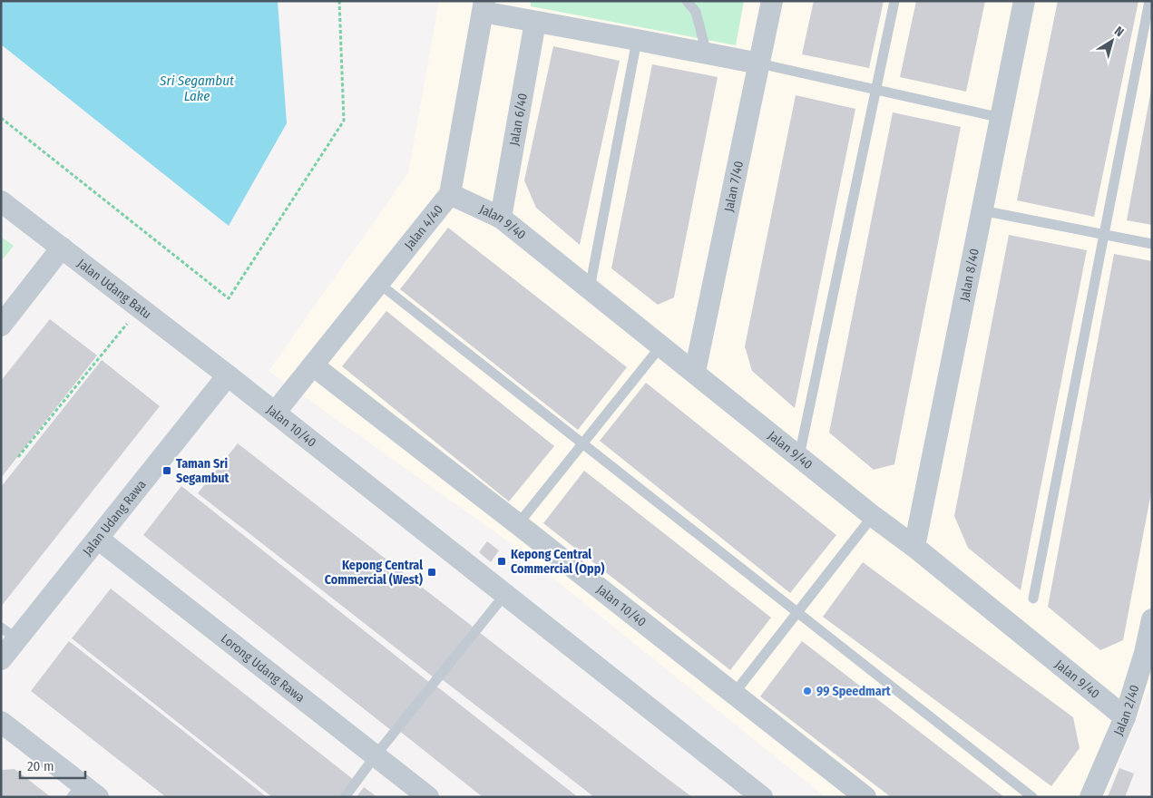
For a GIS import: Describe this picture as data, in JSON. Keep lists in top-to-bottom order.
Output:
{
  "streets": {
    "street": [
      "Jalan 6/40",
      "Jalan 7/40",
      "Jalan 9/40",
      "Jalan 4/40",
      "Jalan 8/40",
      "Jalan Udang Batu",
      "Jalan 10/40",
      "Jalan Udang Rawa",
      "Lorong Udang Rawa",
      "Jalan 2/40"
    ]
  },
  "crossings": [
    ["Jalan 6/40", "Jalan 9/40"],
    ["Jalan 7/40", "Jalan 9/40"],
    ["Jalan 9/40", "Jalan 4/40"],
    ["Jalan 9/40", "Jalan 8/40"],
    ["Jalan 9/40", "Jalan 2/40"],
    ["Jalan 4/40", "Jalan 10/40"],
    ["Jalan Udang Batu", "Jalan 10/40"],
    ["Jalan Udang Batu", "Jalan Udang Rawa"],
    ["Jalan 10/40", "Jalan Udang Rawa"],
    ["Jalan Udang Rawa", "Lorong Udang Rawa"]
  ],
  "water": ["Sri Segambut Lake"],
  "places": {
    "transit": ["Taman Sri Segambut", "Kepong Central Commercial (Opp)", "Kepong Central Commercial (West)"],
    "other": ["99 Speedmart"]
  },
  "scale_bar": "20 m",
  "north": "top right"
}
